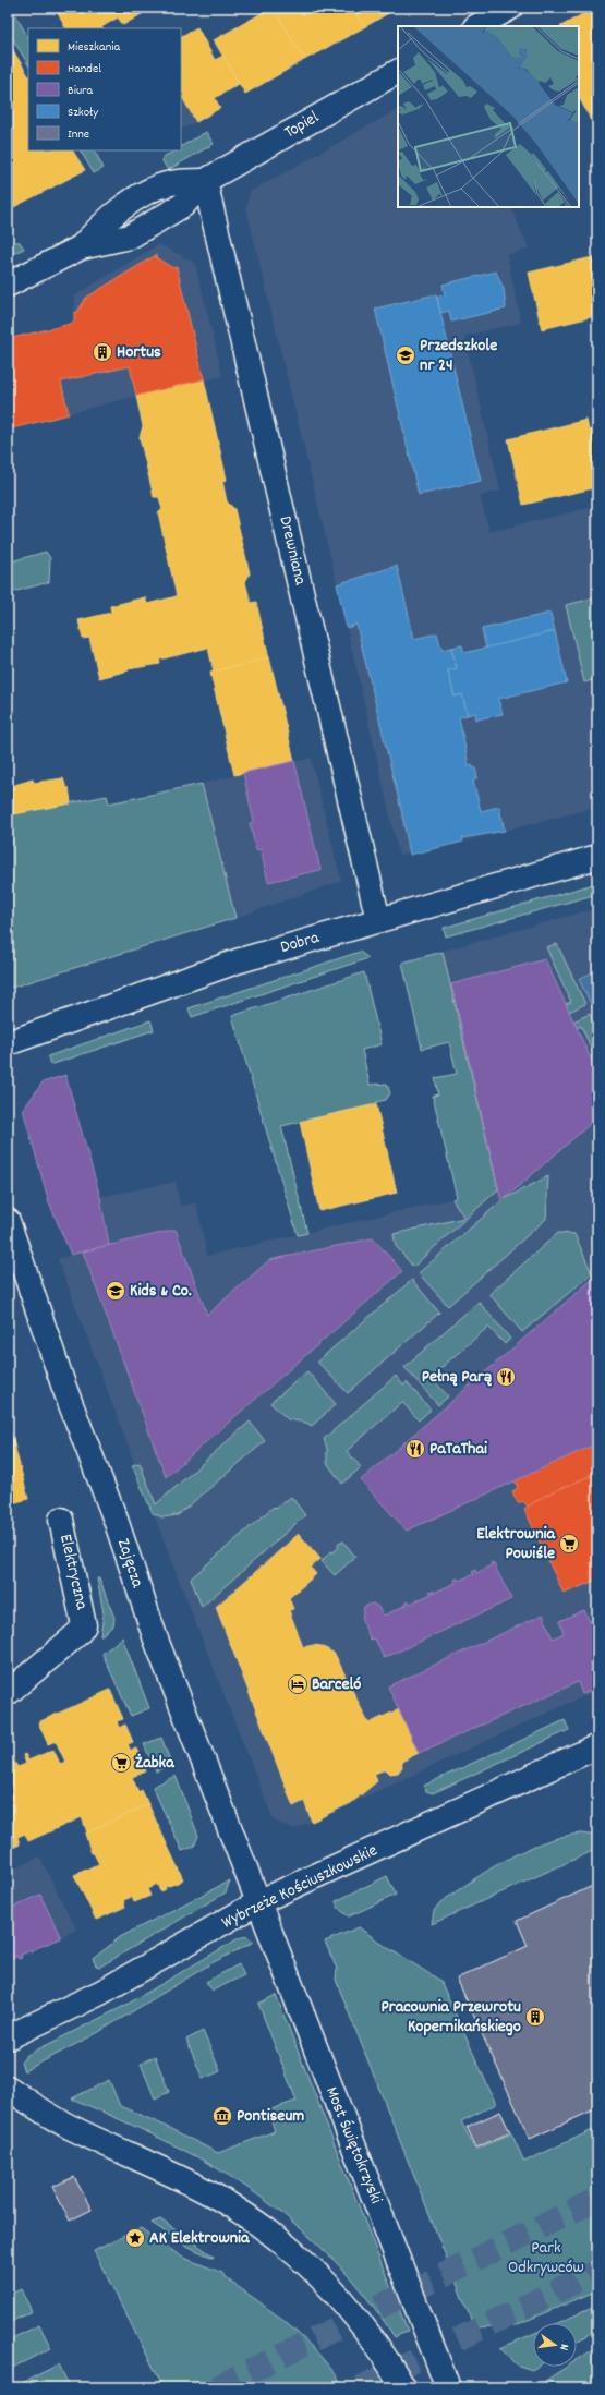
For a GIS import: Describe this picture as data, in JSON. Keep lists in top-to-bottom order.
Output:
{
  "streets": {
    "street": [
      "Topiel",
      "Drewniana",
      "Dobra",
      "Zajęcza",
      "Elektryczna",
      "Wybrzeże Kościuszkowskie",
      "Most Świętokrzyski"
    ]
  },
  "crossings": [
    ["Topiel", "Drewniana"],
    ["Drewniana", "Dobra"],
    ["Zajęcza", "Wybrzeże Kościuszkowskie"],
    ["Zajęcza", "Most Świętokrzyski"],
    ["Wybrzeże Kościuszkowskie", "Most Świętokrzyski"]
  ],
  "parks": ["Park Odkrywców"],
  "places": {
    "building": ["Hortus", "Pracownia Przewrotu Kopernikańskiego"],
    "school or university": ["Przedszkole nr 24", "Kids & Co."],
    "restaurant": ["Pełną Parą", "PaTaThai"],
    "supermarket": ["Elektrownia Powiśle", "Żabka"],
    "hotel": ["Barceló"],
    "museum": ["Pontiseum"],
    "place": ["AK Elektrownia"]
  },
  "legend": [
    "Mieszkania",
    "Handel",
    "Biura",
    "Szkoły",
    "Inne"
  ],
  "north": "right"
}
